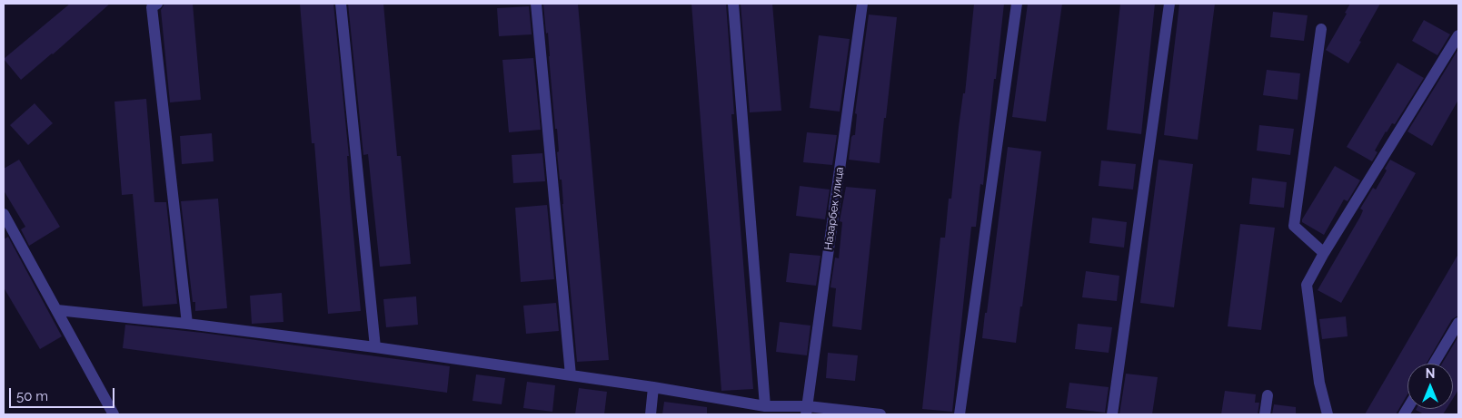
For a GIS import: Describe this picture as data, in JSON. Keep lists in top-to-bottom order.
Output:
{
  "streets": {
    "street": ["Назарбек улица"]
  },
  "scale_bar": "50 m",
  "north": "top"
}
